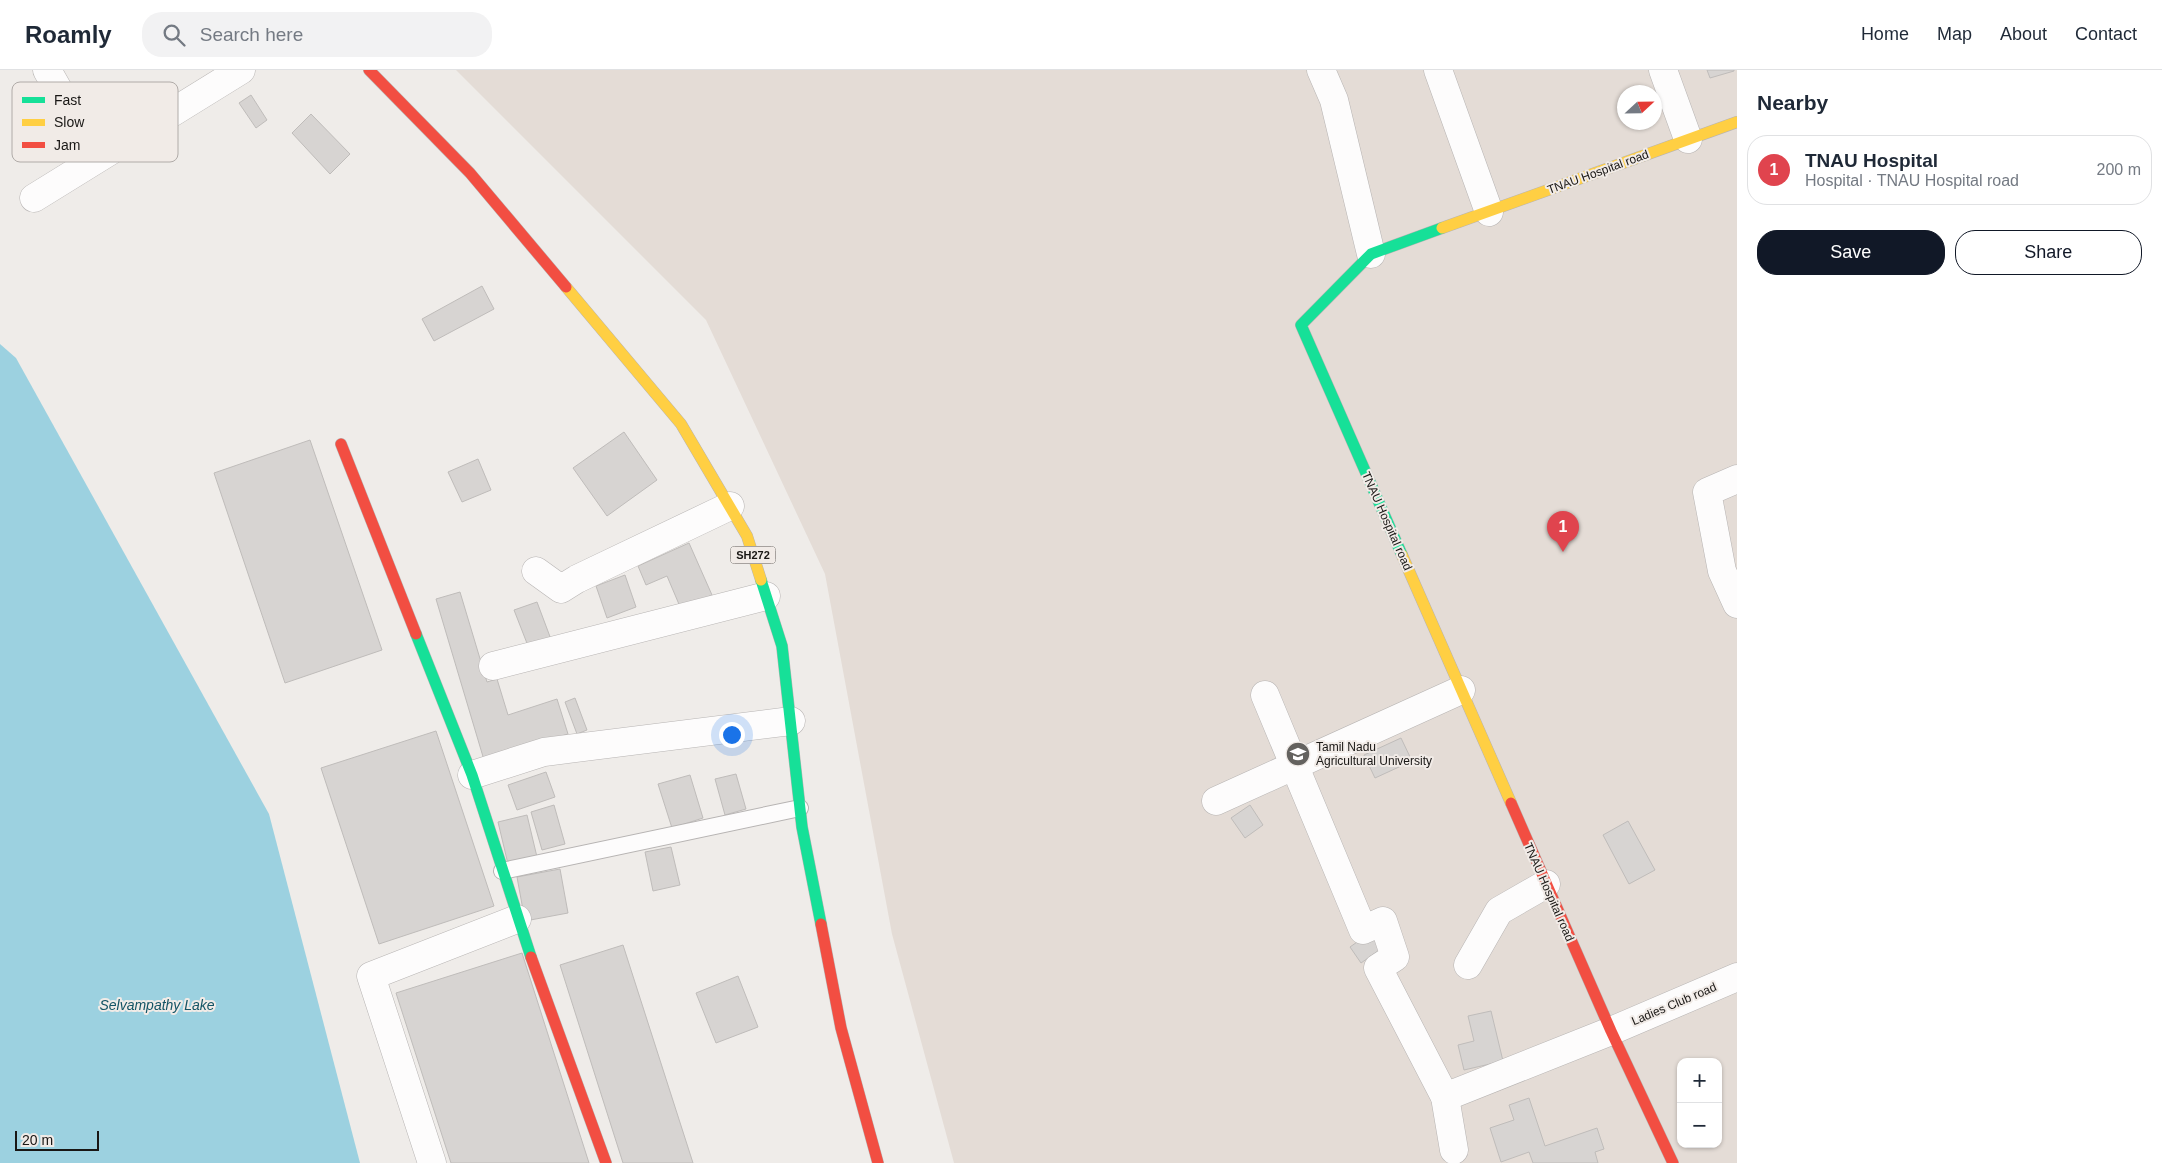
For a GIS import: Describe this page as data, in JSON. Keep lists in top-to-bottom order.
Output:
{
  "streets": {
    "street": ["TNAU Hospital road", "SH272", "Ladies Club road"]
  },
  "crossings": [
    ["TNAU Hospital road", "Ladies Club road"]
  ],
  "water": ["Selvampathy Lake"],
  "places": {
    "school or university": ["Tamil Nadu Agricultural University"]
  },
  "legend": ["Fast", "Slow", "Jam"],
  "scale_bar": "20 m",
  "north": "right",
  "page": {
    "header": "Roamly",
    "search": "Search here",
    "nav": [
      "Home",
      "Map",
      "About",
      "Contact"
    ],
    "heading": "Nearby",
    "list": [
      {
        "mark": "1",
        "name": "TNAU Hospital",
        "note": "Hospital · TNAU Hospital road",
        "value": "200 m"
      }
    ],
    "buttons": ["Save", "Share"],
    "pins": "1",
    "map_buttons": ["+", "−"],
    "scale": "20 m"
  }
}
